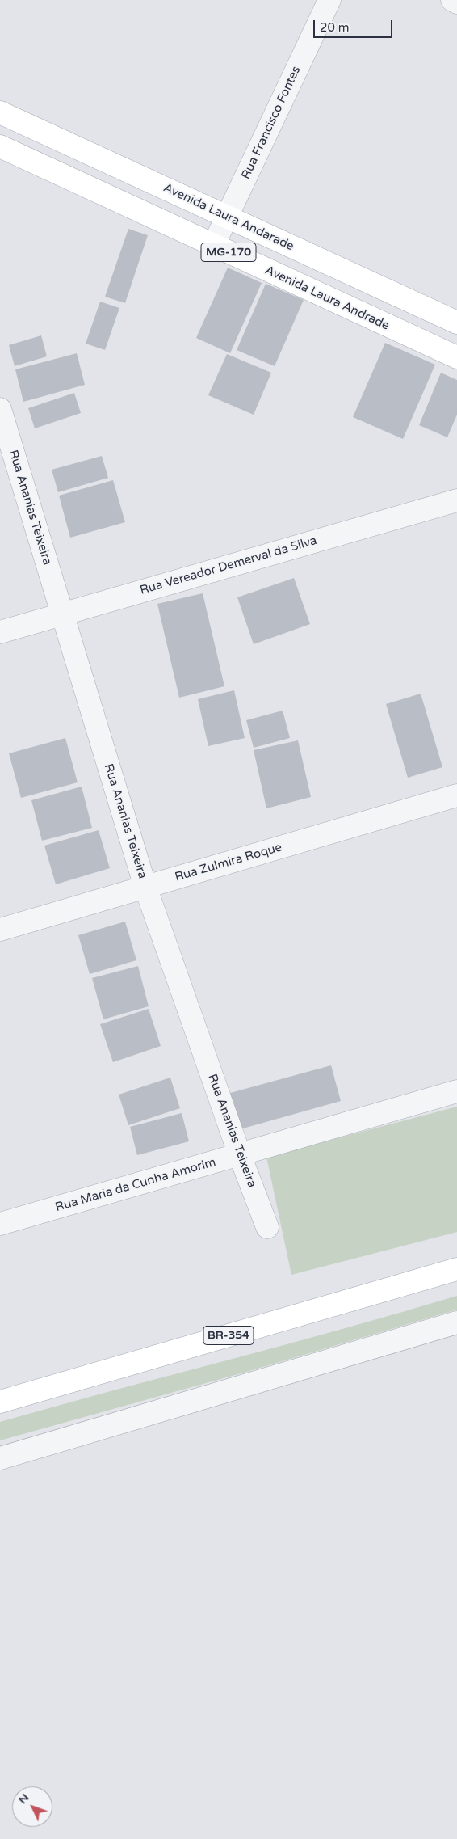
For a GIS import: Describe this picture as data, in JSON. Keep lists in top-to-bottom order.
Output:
{
  "streets": {
    "main road": [
      "Avenida Laura Andarade",
      "MG-170",
      "Avenida Laura Andrade",
      "BR-354"
    ],
    "street": [
      "Rua Francisco Fontes",
      "Rua Ananias Teixeira",
      "Rua Vereador Demerval da Silva",
      "Rua Zulmira Roque",
      "Rua Maria da Cunha Amorim"
    ]
  },
  "crossings": [
    ["Rua Francisco Fontes", "Avenida Laura Andarade"],
    ["Rua Francisco Fontes", "Avenida Laura Andrade"],
    ["Rua Ananias Teixeira", "Rua Vereador Demerval da Silva"],
    ["Rua Ananias Teixeira", "Rua Zulmira Roque"],
    ["Rua Ananias Teixeira", "Rua Maria da Cunha Amorim"]
  ],
  "scale_bar": "20 m",
  "north": "top left"
}
